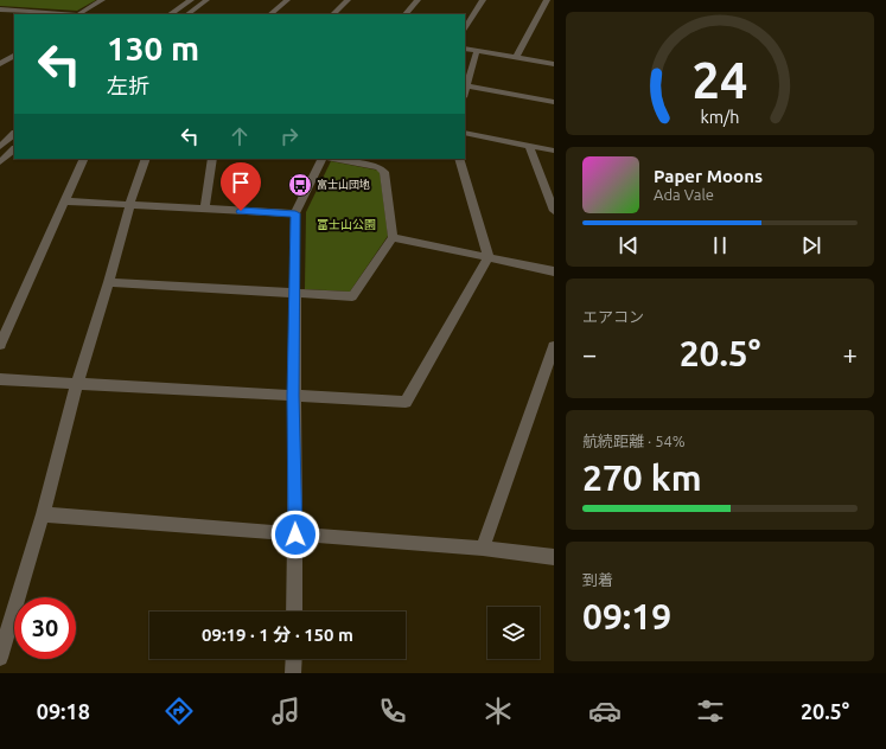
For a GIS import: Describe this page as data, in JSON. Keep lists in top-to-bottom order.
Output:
{
  "parks": ["富士山公園"],
  "places": {
    "bus stop": ["富士山団地"]
  },
  "page": {
    "turn": ["130 m", "左折"],
    "song": ["Paper Moons", "Ada Vale"],
    "tile": [
      "エアコン",
      ["航続距離 · 54%", "270 km"],
      ["到着", "09:19"]
    ],
    "heat": ["−", "20.5°", "+"],
    "limit": "30",
    "trip": "09:19 · 1 分 · 150 m",
    "tabs": ["09:18", "20.5°"],
    "gauge": ["24", "km/h"]
  }
}
